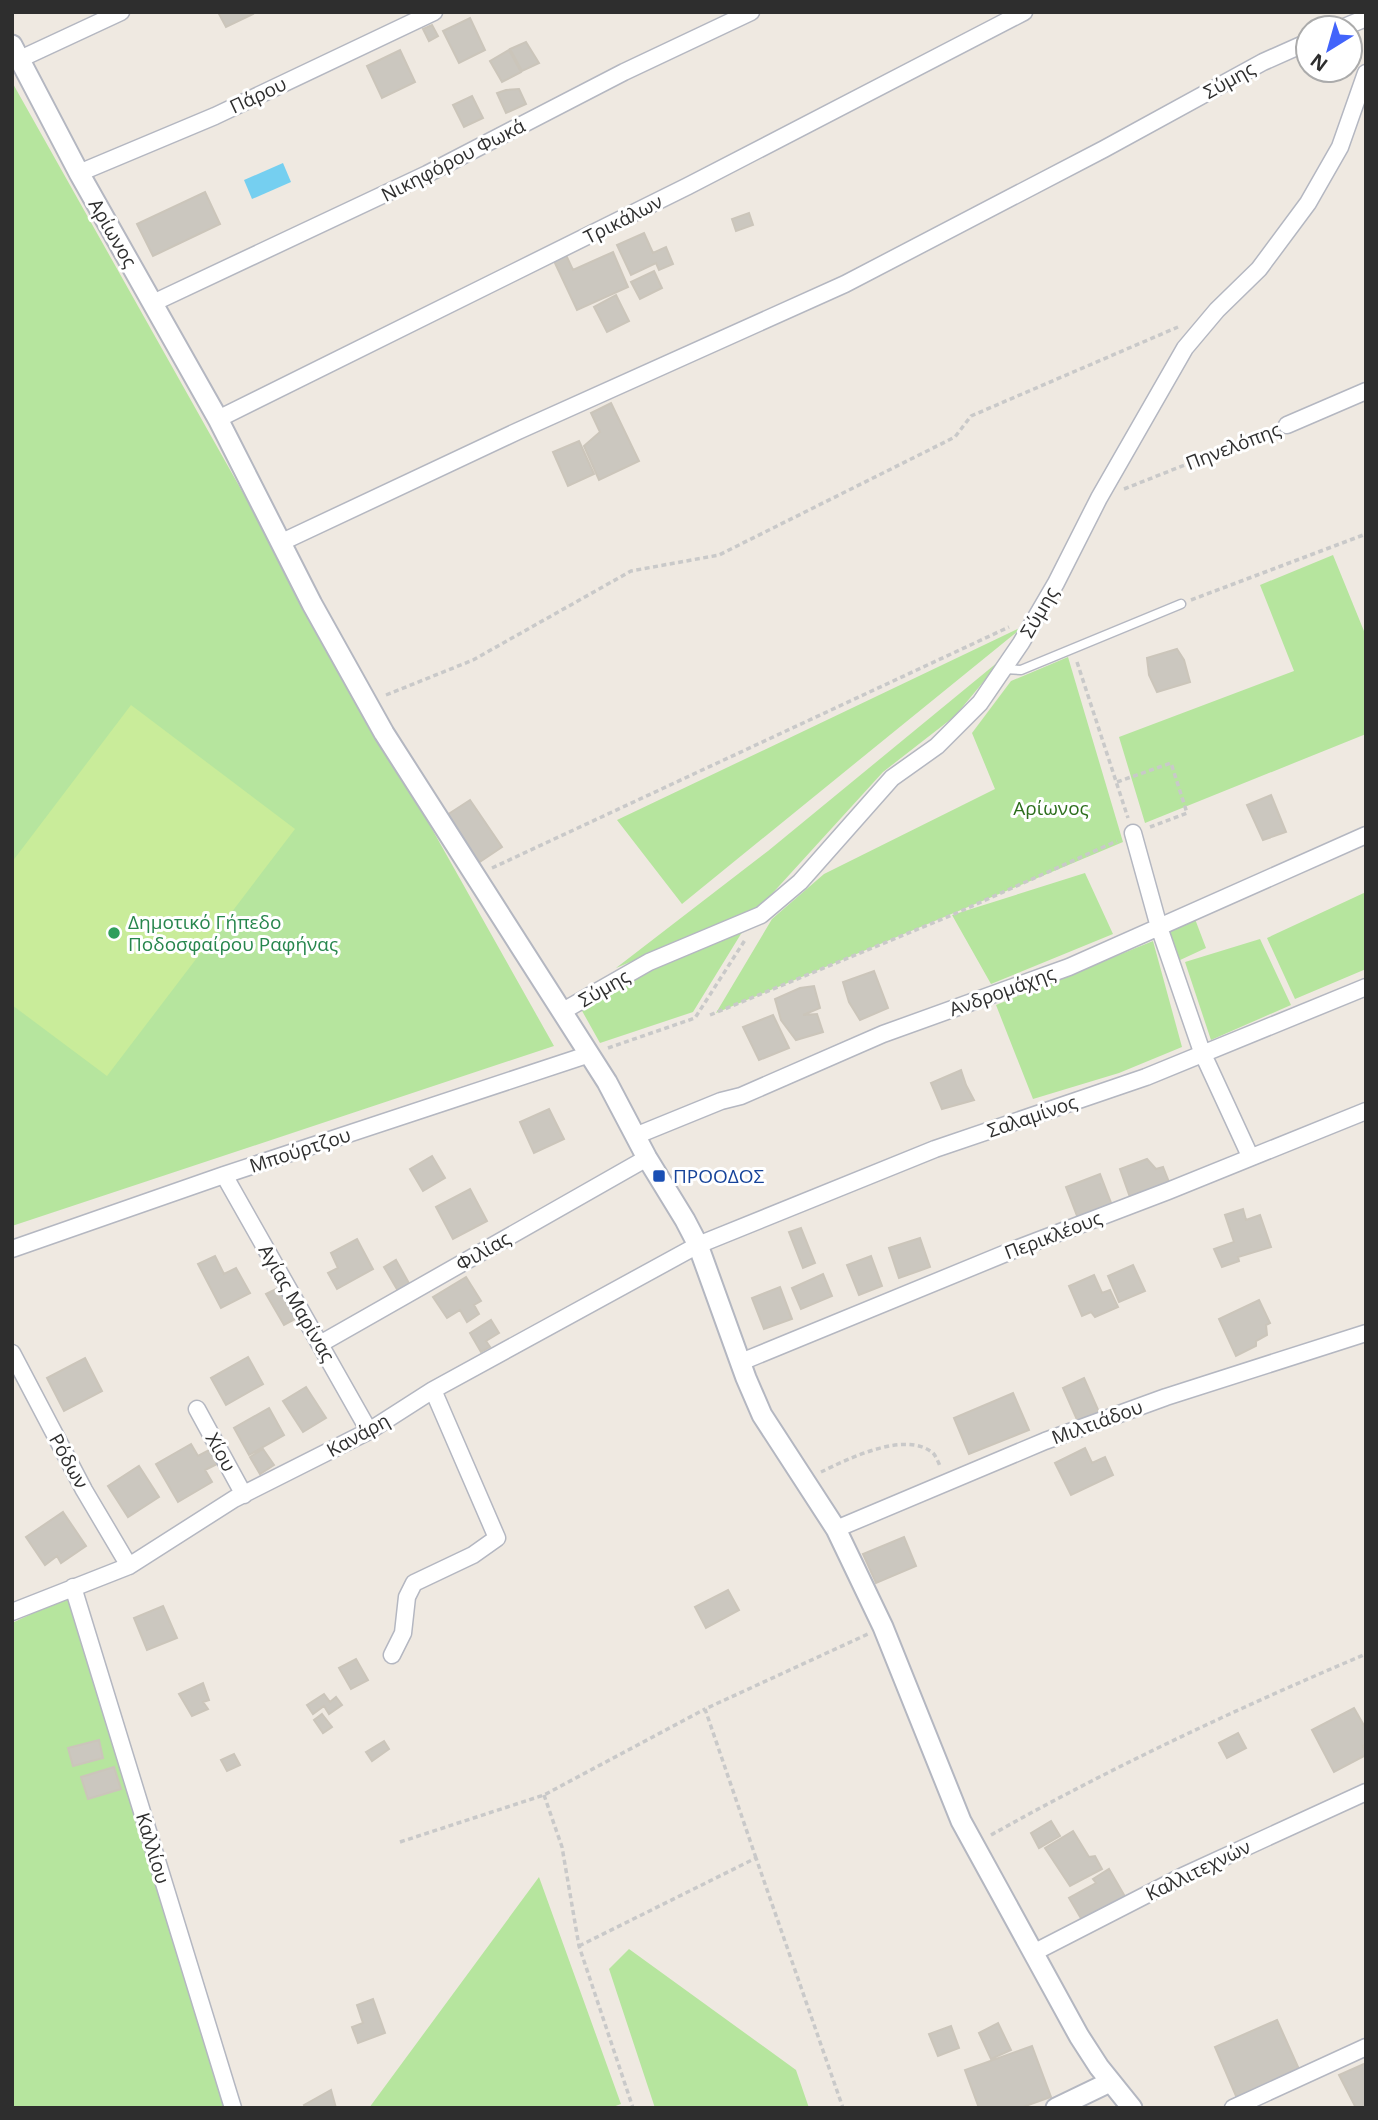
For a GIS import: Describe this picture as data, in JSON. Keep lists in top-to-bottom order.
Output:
{
  "streets": {
    "street": [
      "Σύμης",
      "Πάρου",
      "Νικηφόρου Φωκά",
      "Τρικάλων",
      "Αρίωνος",
      "Πηνελόπης",
      "Ανδρομάχης",
      "Σαλαμίνος",
      "Μπούρτζου",
      "Περικλέους",
      "Φιλίας",
      "Αγίας Μαρίνας",
      "Μιλτιάδου",
      "Κανάρη",
      "Χίου",
      "Ρόδων",
      "Καλλίου",
      "Καλλιτεχνών"
    ]
  },
  "crossings": [
    ["Σύμης", "Αρίωνος"],
    ["Σύμης", "Πηνελόπης"],
    ["Πάρου", "Αρίωνος"],
    ["Νικηφόρου Φωκά", "Αρίωνος"],
    ["Τρικάλων", "Αρίωνος"],
    ["Αρίωνος", "Ανδρομάχης"],
    ["Αρίωνος", "Σαλαμίνος"],
    ["Αρίωνος", "Μπούρτζου"],
    ["Αρίωνος", "Περικλέους"],
    ["Αρίωνος", "Φιλίας"],
    ["Αρίωνος", "Μιλτιάδου"],
    ["Αρίωνος", "Κανάρη"],
    ["Αρίωνος", "Καλλιτεχνών"],
    ["Σαλαμίνος", "Κανάρη"],
    ["Μπούρτζου", "Αγίας Μαρίνας"],
    ["Φιλίας", "Αγίας Μαρίνας"],
    ["Αγίας Μαρίνας", "Κανάρη"],
    ["Κανάρη", "Χίου"],
    ["Κανάρη", "Ρόδων"],
    ["Κανάρη", "Καλλίου"]
  ],
  "parks": ["Αρίωνος"],
  "places": {
    "other": ["Δημοτικό Γήπεδο Ποδοσφαίρου Ραφήνας"],
    "transit": ["ΠΡΟΟΔΟΣ"]
  },
  "north": "bottom left"
}
